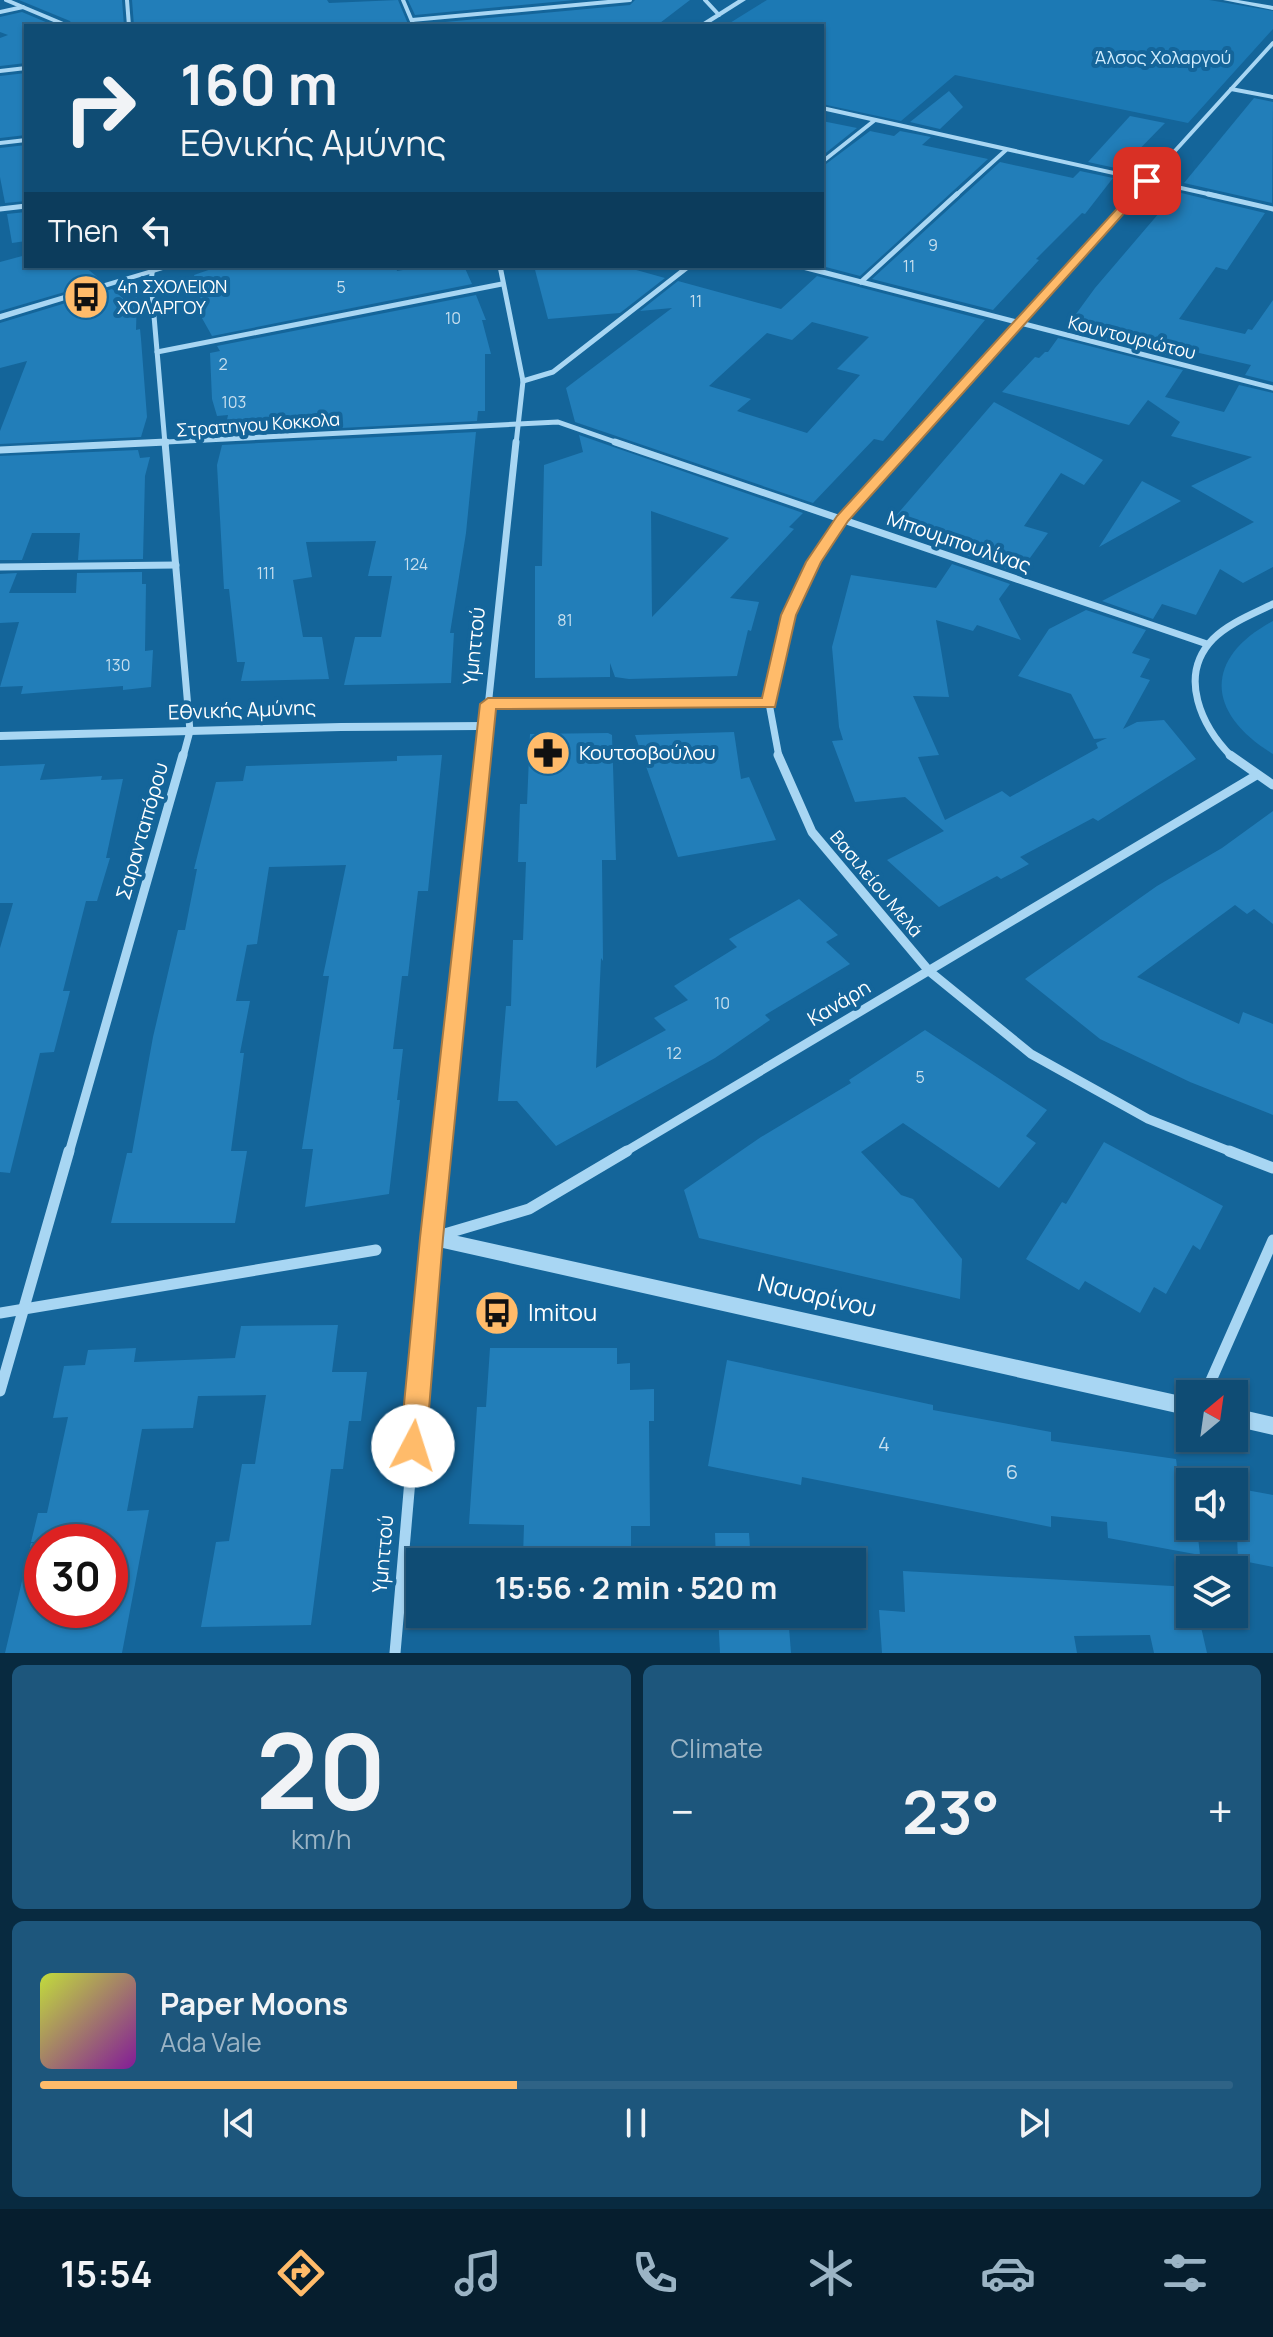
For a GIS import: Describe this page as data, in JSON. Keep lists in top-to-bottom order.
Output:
{
  "streets": {
    "street": [
      "Κουντουριώτου",
      "Στρατηγου Κοκκολα",
      "Μπουμπουλίνας",
      "Υμηττού",
      "Εθνικής Αμύνης",
      "Σαρανταπόρου",
      "Βασιλείου Μελά",
      "Κανάρη",
      "Ναυαρίνου"
    ]
  },
  "crossings": [
    ["Κουντουριώτου", "Βασιλείου Μελά"],
    ["Στρατηγου Κοκκολα", "Μπουμπουλίνας"],
    ["Στρατηγου Κοκκολα", "Υμηττού"],
    ["Στρατηγου Κοκκολα", "Σαρανταπόρου"],
    ["Μπουμπουλίνας", "Υμηττού"],
    ["Μπουμπουλίνας", "Βασιλείου Μελά"],
    ["Υμηττού", "Εθνικής Αμύνης"],
    ["Υμηττού", "Κανάρη"],
    ["Υμηττού", "Ναυαρίνου"],
    ["Εθνικής Αμύνης", "Σαρανταπόρου"],
    ["Βασιλείου Μελά", "Κανάρη"],
    ["Κανάρη", "Ναυαρίνου"]
  ],
  "parks": ["Άλσος Χολαργού"],
  "places": {
    "bus stop": ["4η ΣΧΟΛΕΙΩΝ ΧΟΛΑΡΓΟΥ", "Imitou"],
    "pharmacy": ["Κουτσοβούλου"]
  },
  "house_numbers": [
    "9",
    "11",
    "5",
    "11",
    "10",
    "2",
    "103",
    "124",
    "111",
    "81",
    "130",
    "10",
    "12",
    "5",
    "4",
    "6"
  ],
  "north": "top right",
  "page": {
    "turn": ["160 m", "Εθνικής Αμύνης"],
    "then": "Then",
    "limit": "30",
    "trip": "15:56 · 2 min · 520 m",
    "tile": [
      ["20", "km/h"],
      "Climate"
    ],
    "heat": ["−", "23°", "+"],
    "song": ["Paper Moons", "Ada Vale"],
    "tabs": "15:54"
  }
}
